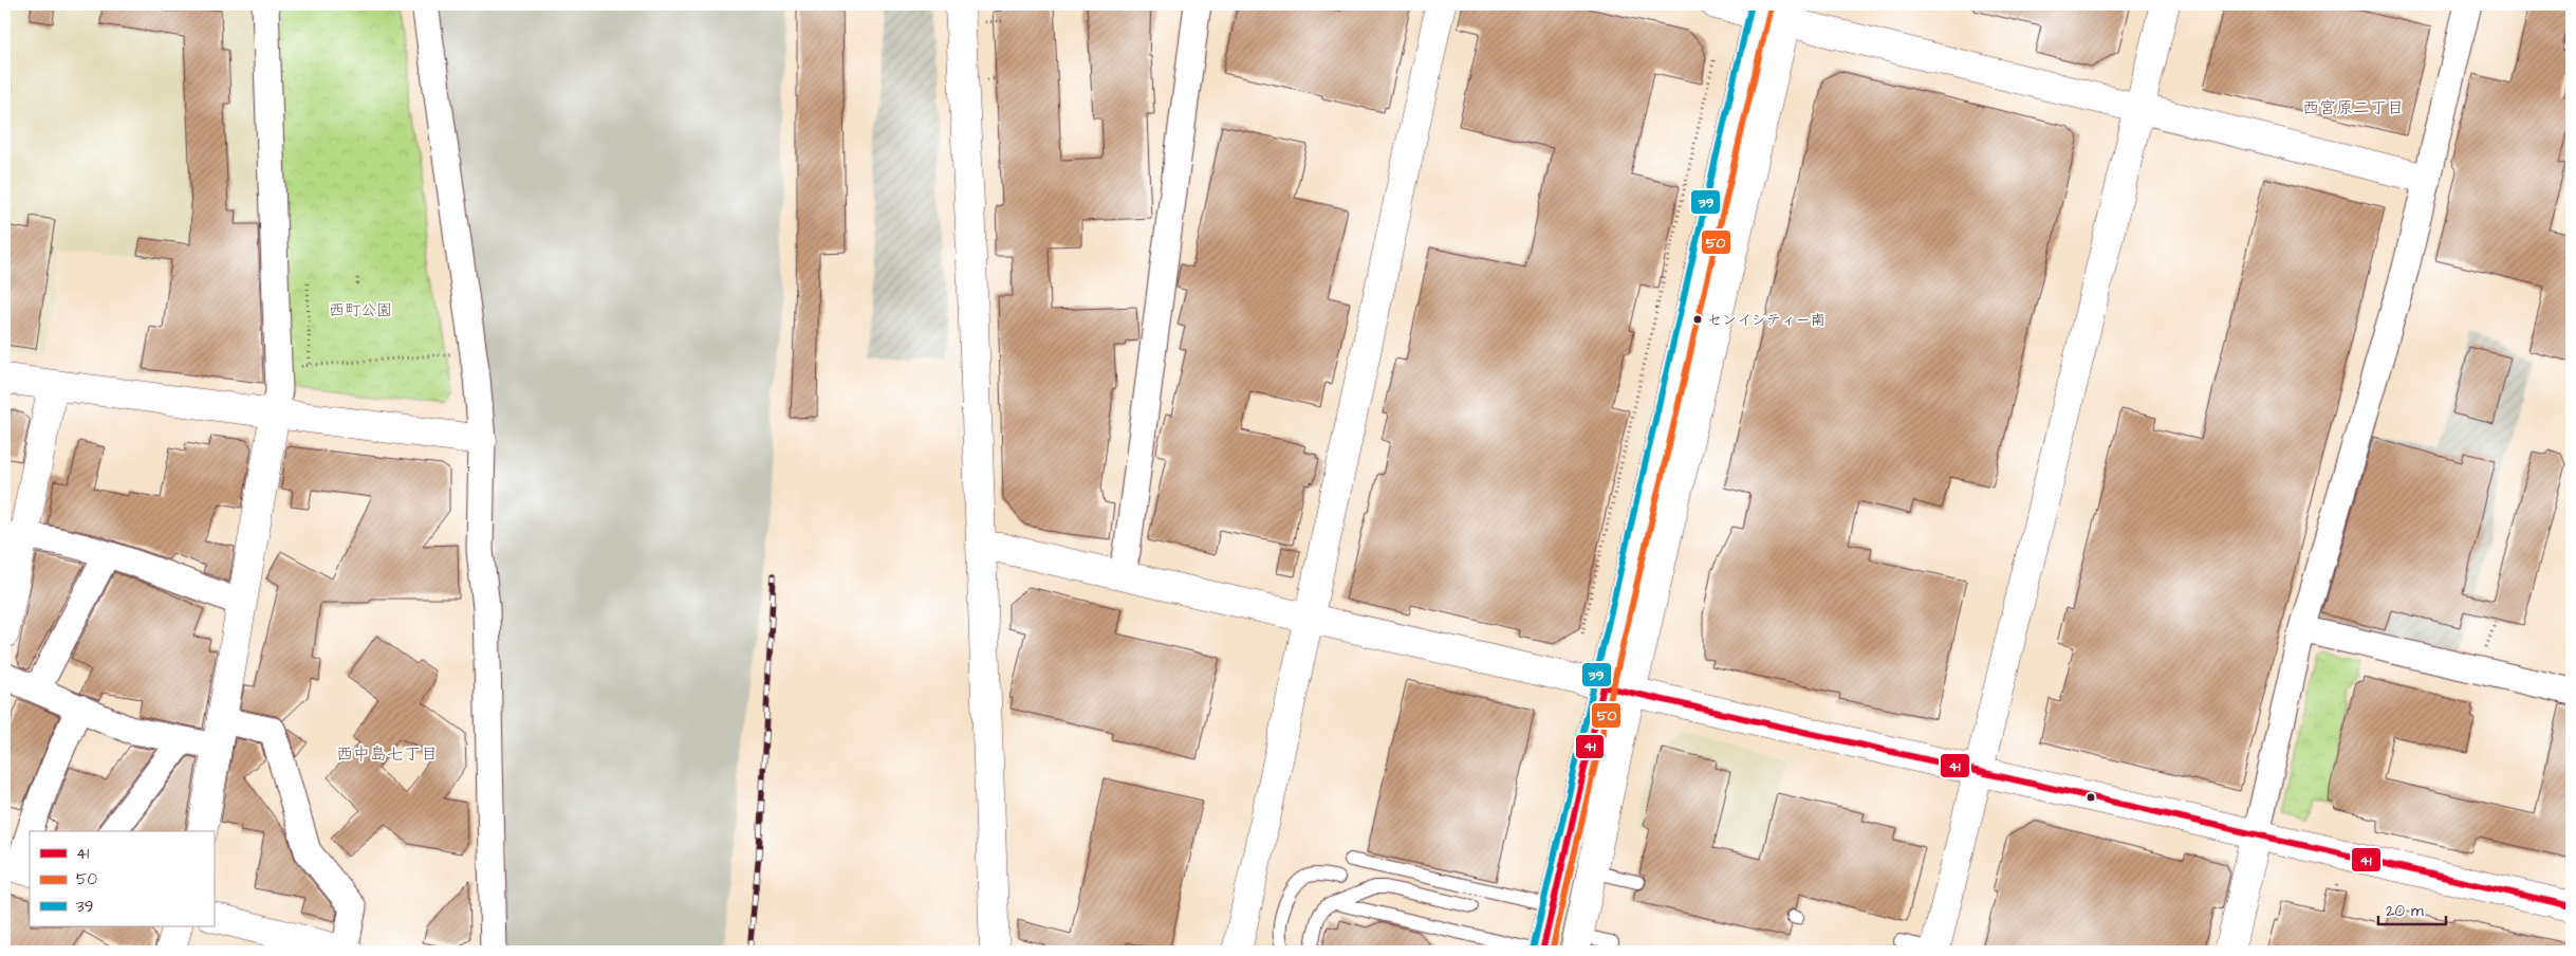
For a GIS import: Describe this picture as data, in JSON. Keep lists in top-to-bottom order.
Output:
{
  "districts": ["西宮原二丁目", "西中島七丁目"],
  "parks": ["西町公園"],
  "places": ["センイシティー南"],
  "lines": ["transit line 39", "transit line 50", "transit line 41"],
  "legend": ["41", "50", "39"],
  "scale_bar": "20 m"
}
